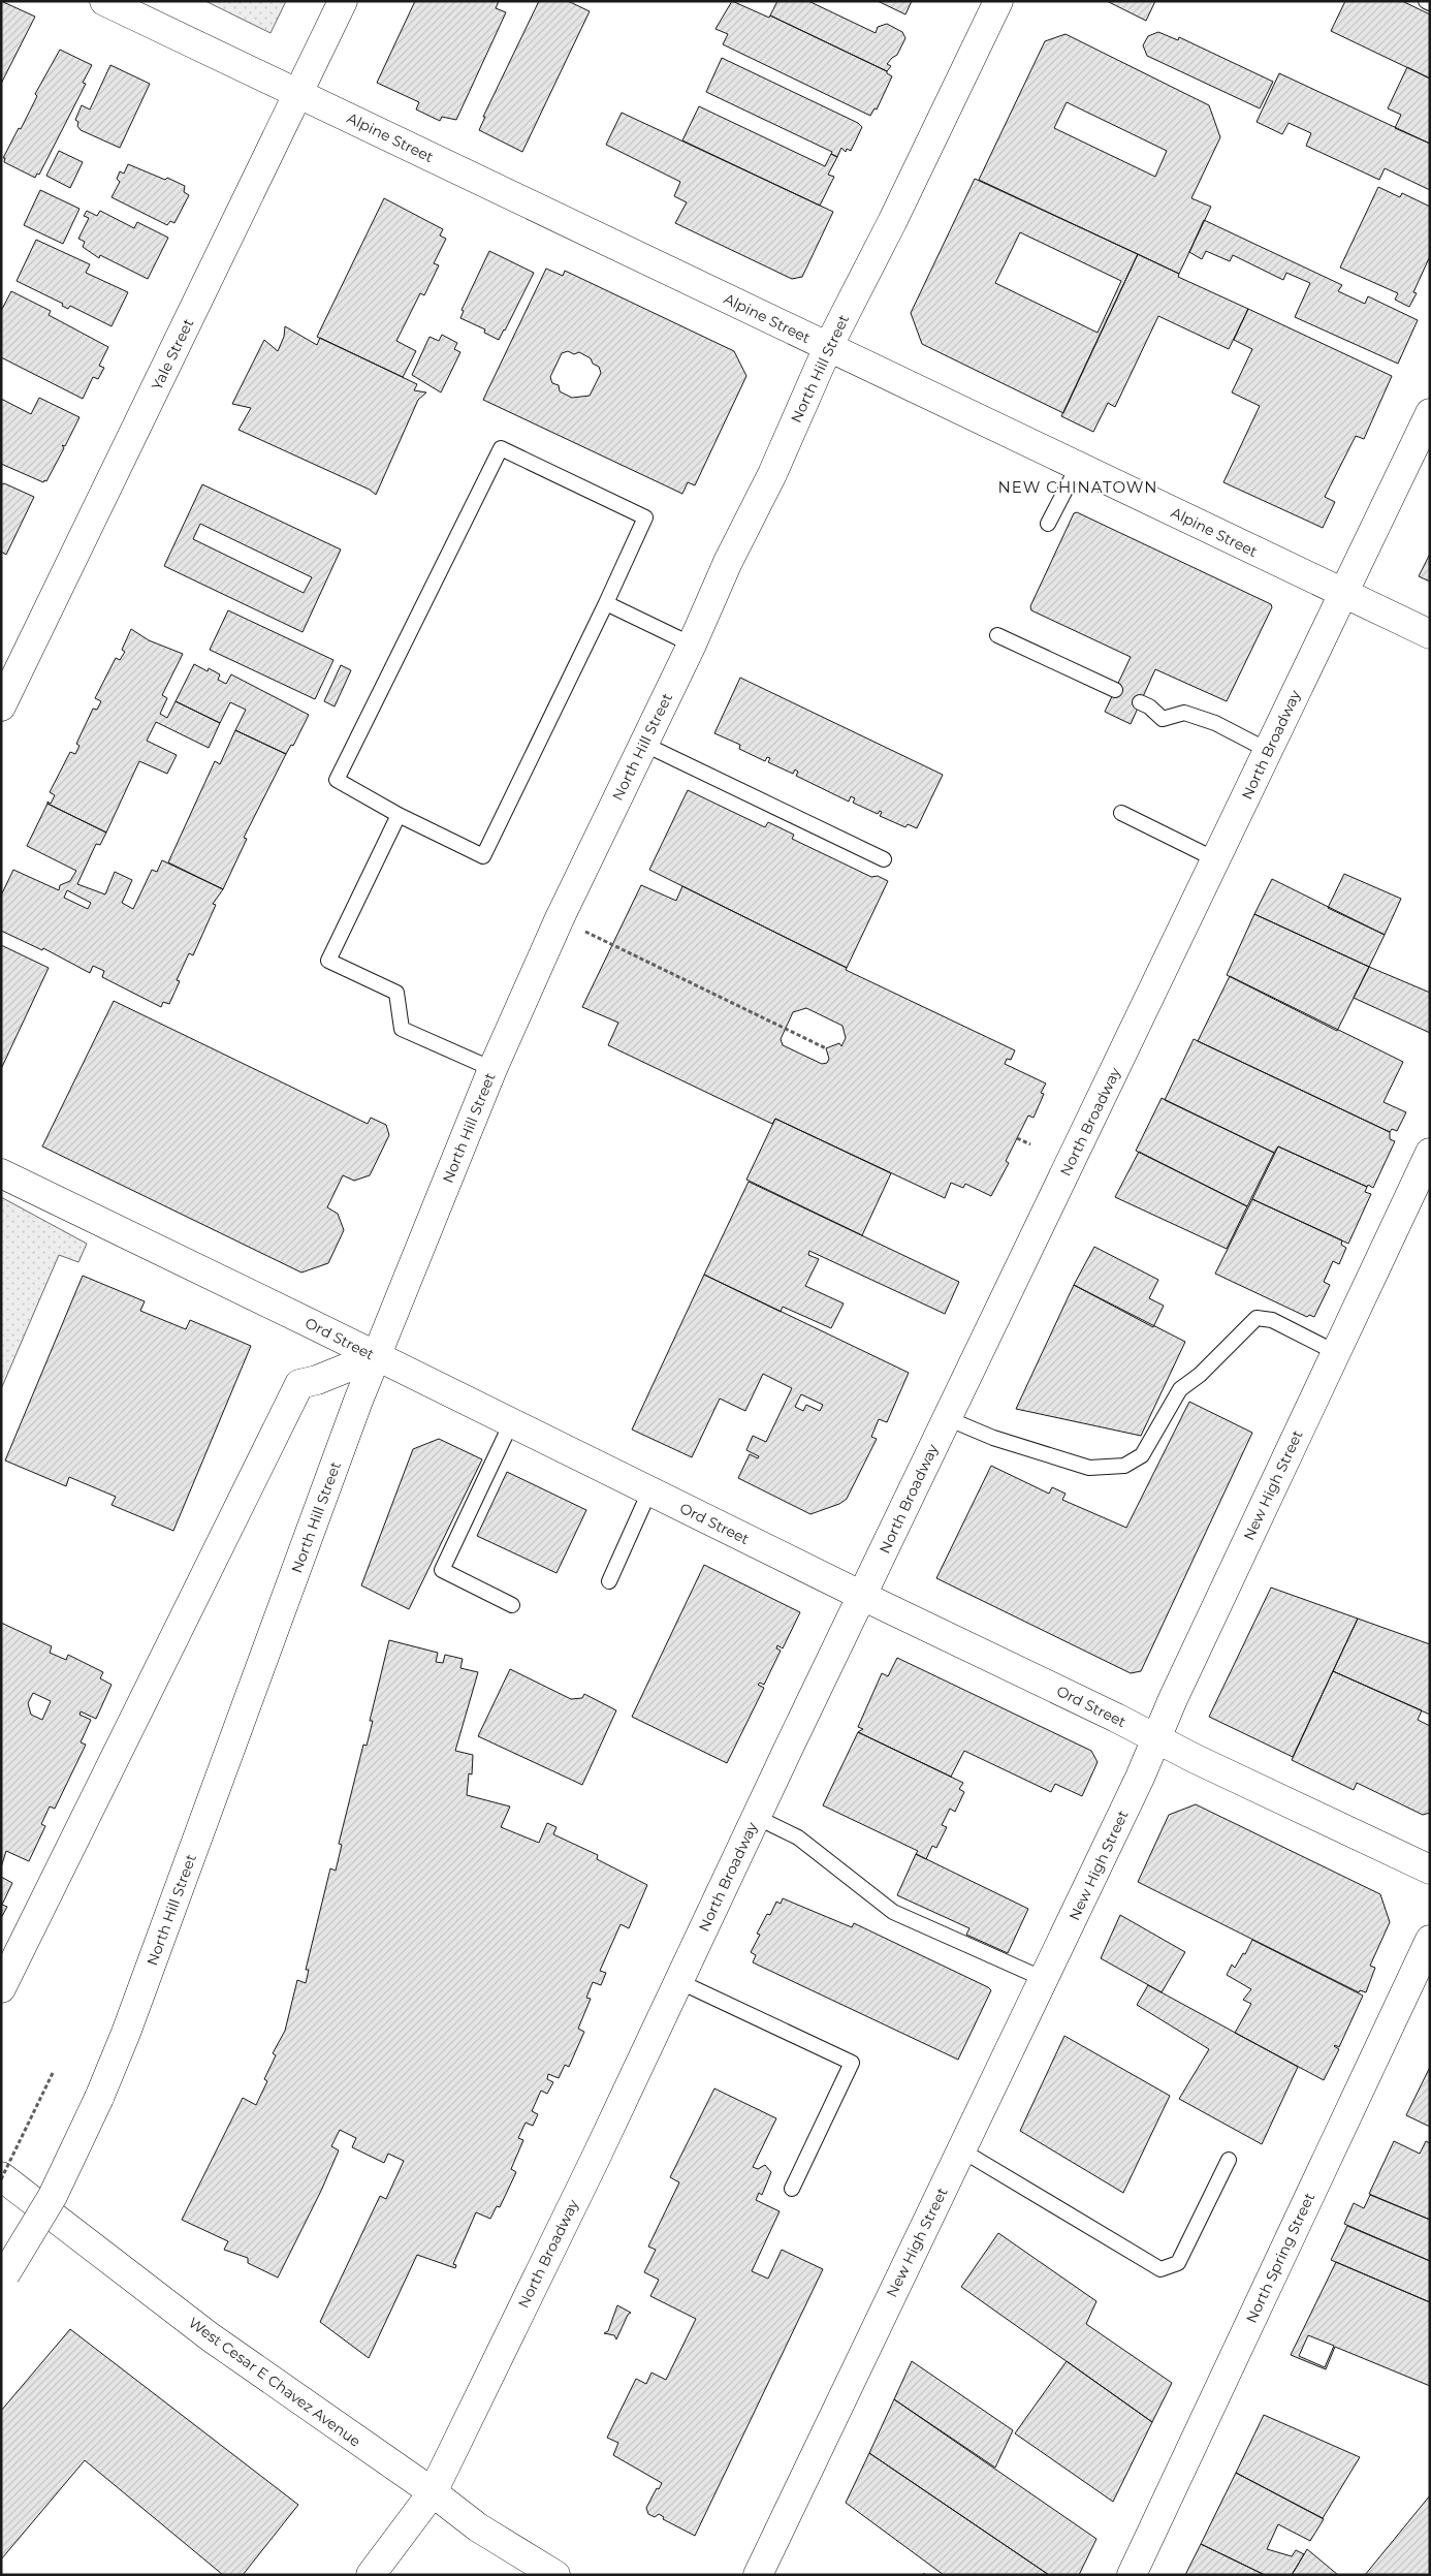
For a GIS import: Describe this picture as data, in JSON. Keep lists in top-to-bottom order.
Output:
{
  "streets": {
    "main road": [
      "Alpine Street",
      "Yale Street",
      "North Hill Street",
      "North Broadway",
      "Ord Street",
      "New High Street",
      "North Spring Street",
      "West Cesar E Chavez Avenue"
    ]
  },
  "crossings": [
    ["Alpine Street", "Yale Street"],
    ["Alpine Street", "North Hill Street"],
    ["Alpine Street", "North Broadway"],
    ["North Hill Street", "Ord Street"],
    ["North Broadway", "Ord Street"],
    ["North Broadway", "West Cesar E Chavez Avenue"],
    ["Ord Street", "New High Street"]
  ],
  "districts": ["NEW CHINATOWN"]
}
